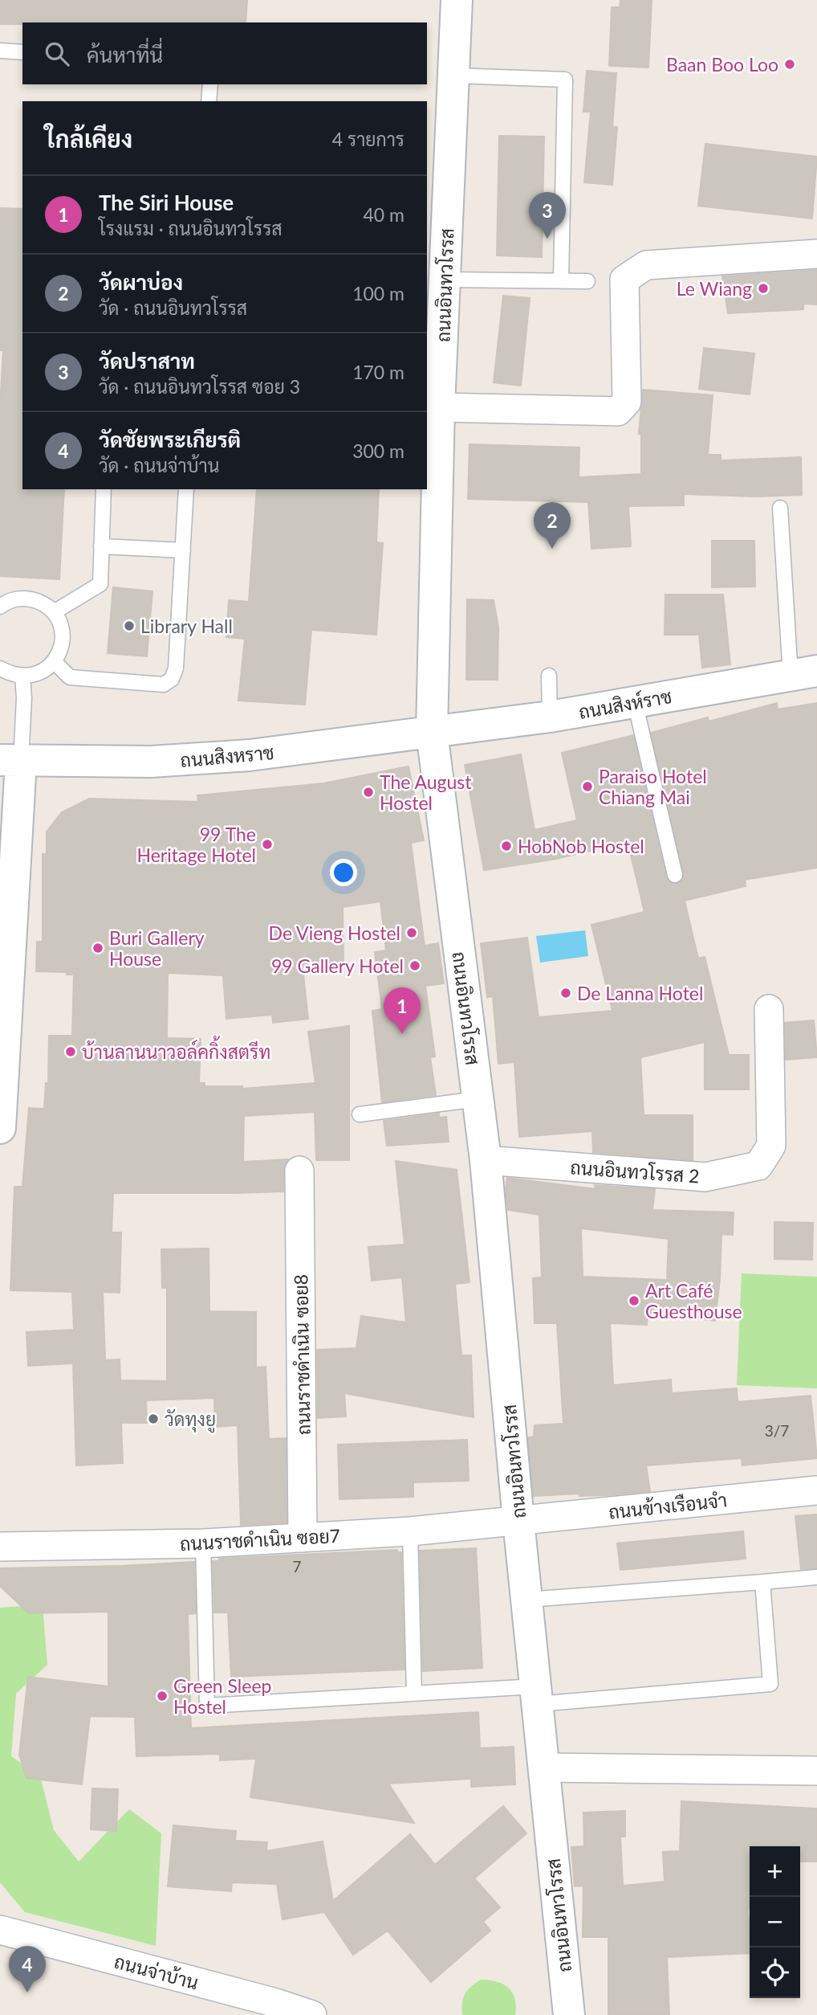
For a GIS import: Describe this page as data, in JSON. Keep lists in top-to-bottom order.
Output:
{
  "streets": {
    "street": [
      "ถนนอินทวโรรส",
      "ถนนสิงห์ราช",
      "ถนนสิงหราช",
      "ถนนอินทวโรรส 2",
      "ถนนราชดำเนิน ซอย8",
      "ถนนข้างเรือนจำ",
      "ถนนราชดำเนิน ซอย7",
      "ถนนจ่าบ้าน"
    ]
  },
  "crossings": [
    ["ถนนอินทวโรรส", "ถนนสิงห์ราช"],
    ["ถนนอินทวโรรส", "ถนนสิงหราช"],
    ["ถนนอินทวโรรส", "ถนนอินทวโรรส 2"],
    ["ถนนอินทวโรรส", "ถนนข้างเรือนจำ"],
    ["ถนนอินทวโรรส", "ถนนราชดำเนิน ซอย7"],
    ["ถนนสิงห์ราช", "ถนนสิงหราช"],
    ["ถนนราชดำเนิน ซอย8", "ถนนราชดำเนิน ซอย7"],
    ["ถนนข้างเรือนจำ", "ถนนราชดำเนิน ซอย7"]
  ],
  "places": [
    "Baan Boo Loo",
    "Le Wiang",
    "Library Hall",
    "Paraiso Hotel Chiang Mai",
    "The August Hostel",
    "99 The Heritage Hotel",
    "HobNob Hostel",
    "De Vieng Hostel",
    "Buri Gallery House",
    "99 Gallery Hotel",
    "De Lanna Hotel",
    "บ้านลานนาวอล์คกิ้งสตรีท",
    "Art Café Guesthouse",
    "วัดทุงยู",
    "Green Sleep Hostel"
  ],
  "house_numbers": ["3/7", "7"],
  "page": {
    "search": "ค้นหาที่นี่",
    "heading": ["ใกล้เคียง", "4 รายการ"],
    "list": [
      {
        "mark": "1",
        "name": "The Siri House",
        "note": "โรงแรม · ถนนอินทวโรรส",
        "value": "40 m"
      },
      {
        "mark": "2",
        "name": "วัดผาบ่อง",
        "note": "วัด · ถนนอินทวโรรส",
        "value": "100 m"
      },
      {
        "mark": "3",
        "name": "วัดปราสาท",
        "note": "วัด · ถนนอินทวโรรส ซอย 3",
        "value": "170 m"
      },
      {
        "mark": "4",
        "name": "วัดชัยพระเกียรติ",
        "note": "วัด · ถนนจ่าบ้าน",
        "value": "300 m"
      }
    ],
    "pins": [
      "3",
      "2",
      "1",
      "4"
    ],
    "map_buttons": ["+", "−"]
  }
}
